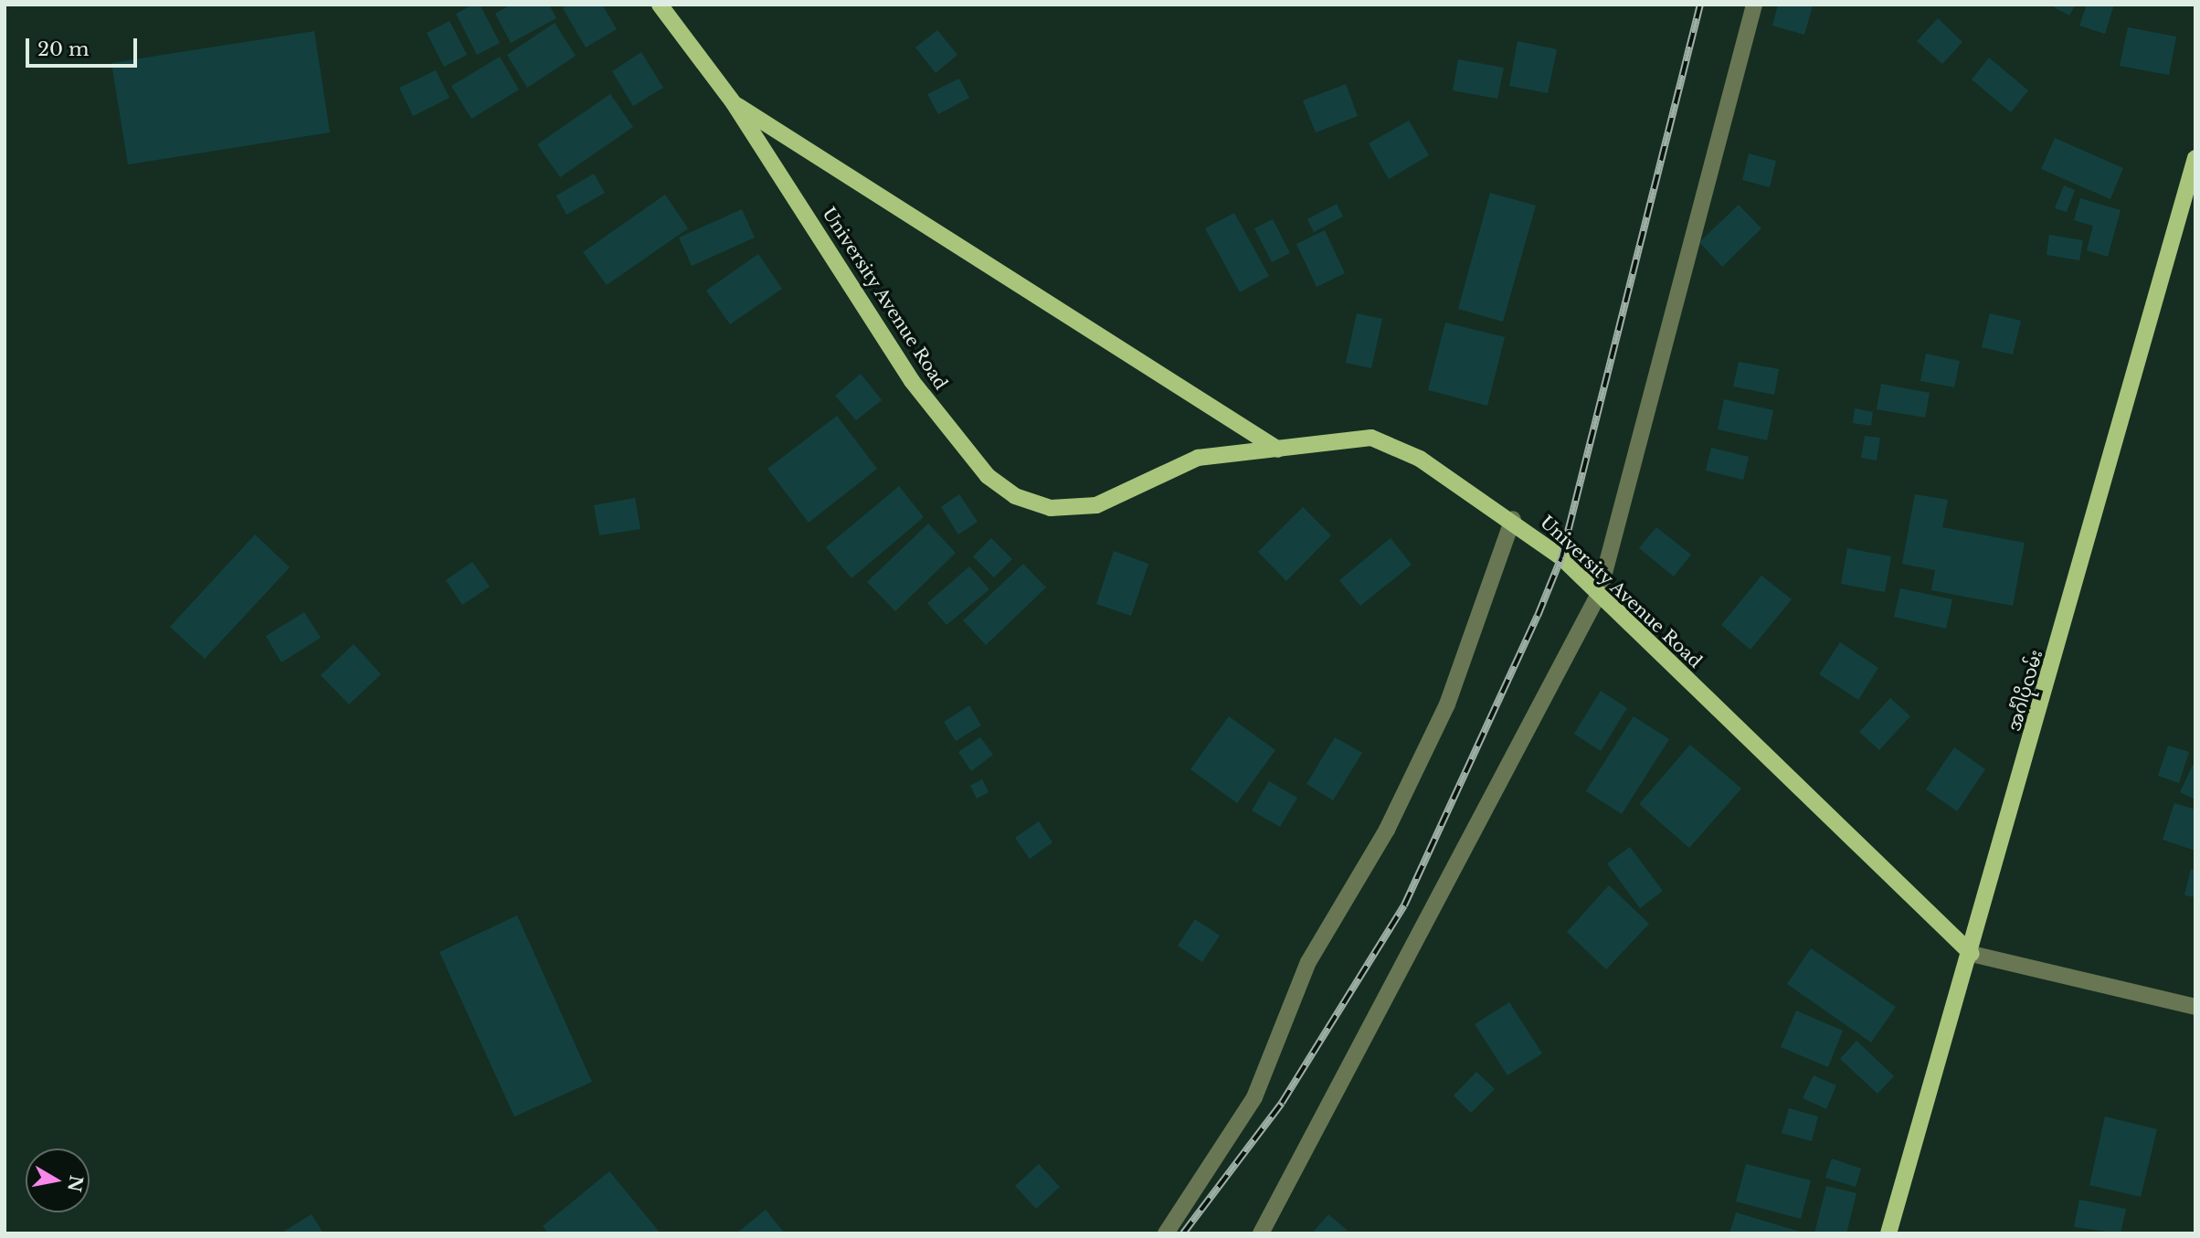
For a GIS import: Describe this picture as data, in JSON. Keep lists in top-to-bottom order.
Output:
{
  "streets": {
    "main road": ["University Avenue Road", "အင်္ဂါပိုလမ်း"]
  },
  "crossings": [
    ["University Avenue Road", "အင်္ဂါပိုလမ်း"]
  ],
  "scale_bar": "20 m",
  "north": "right"
}
